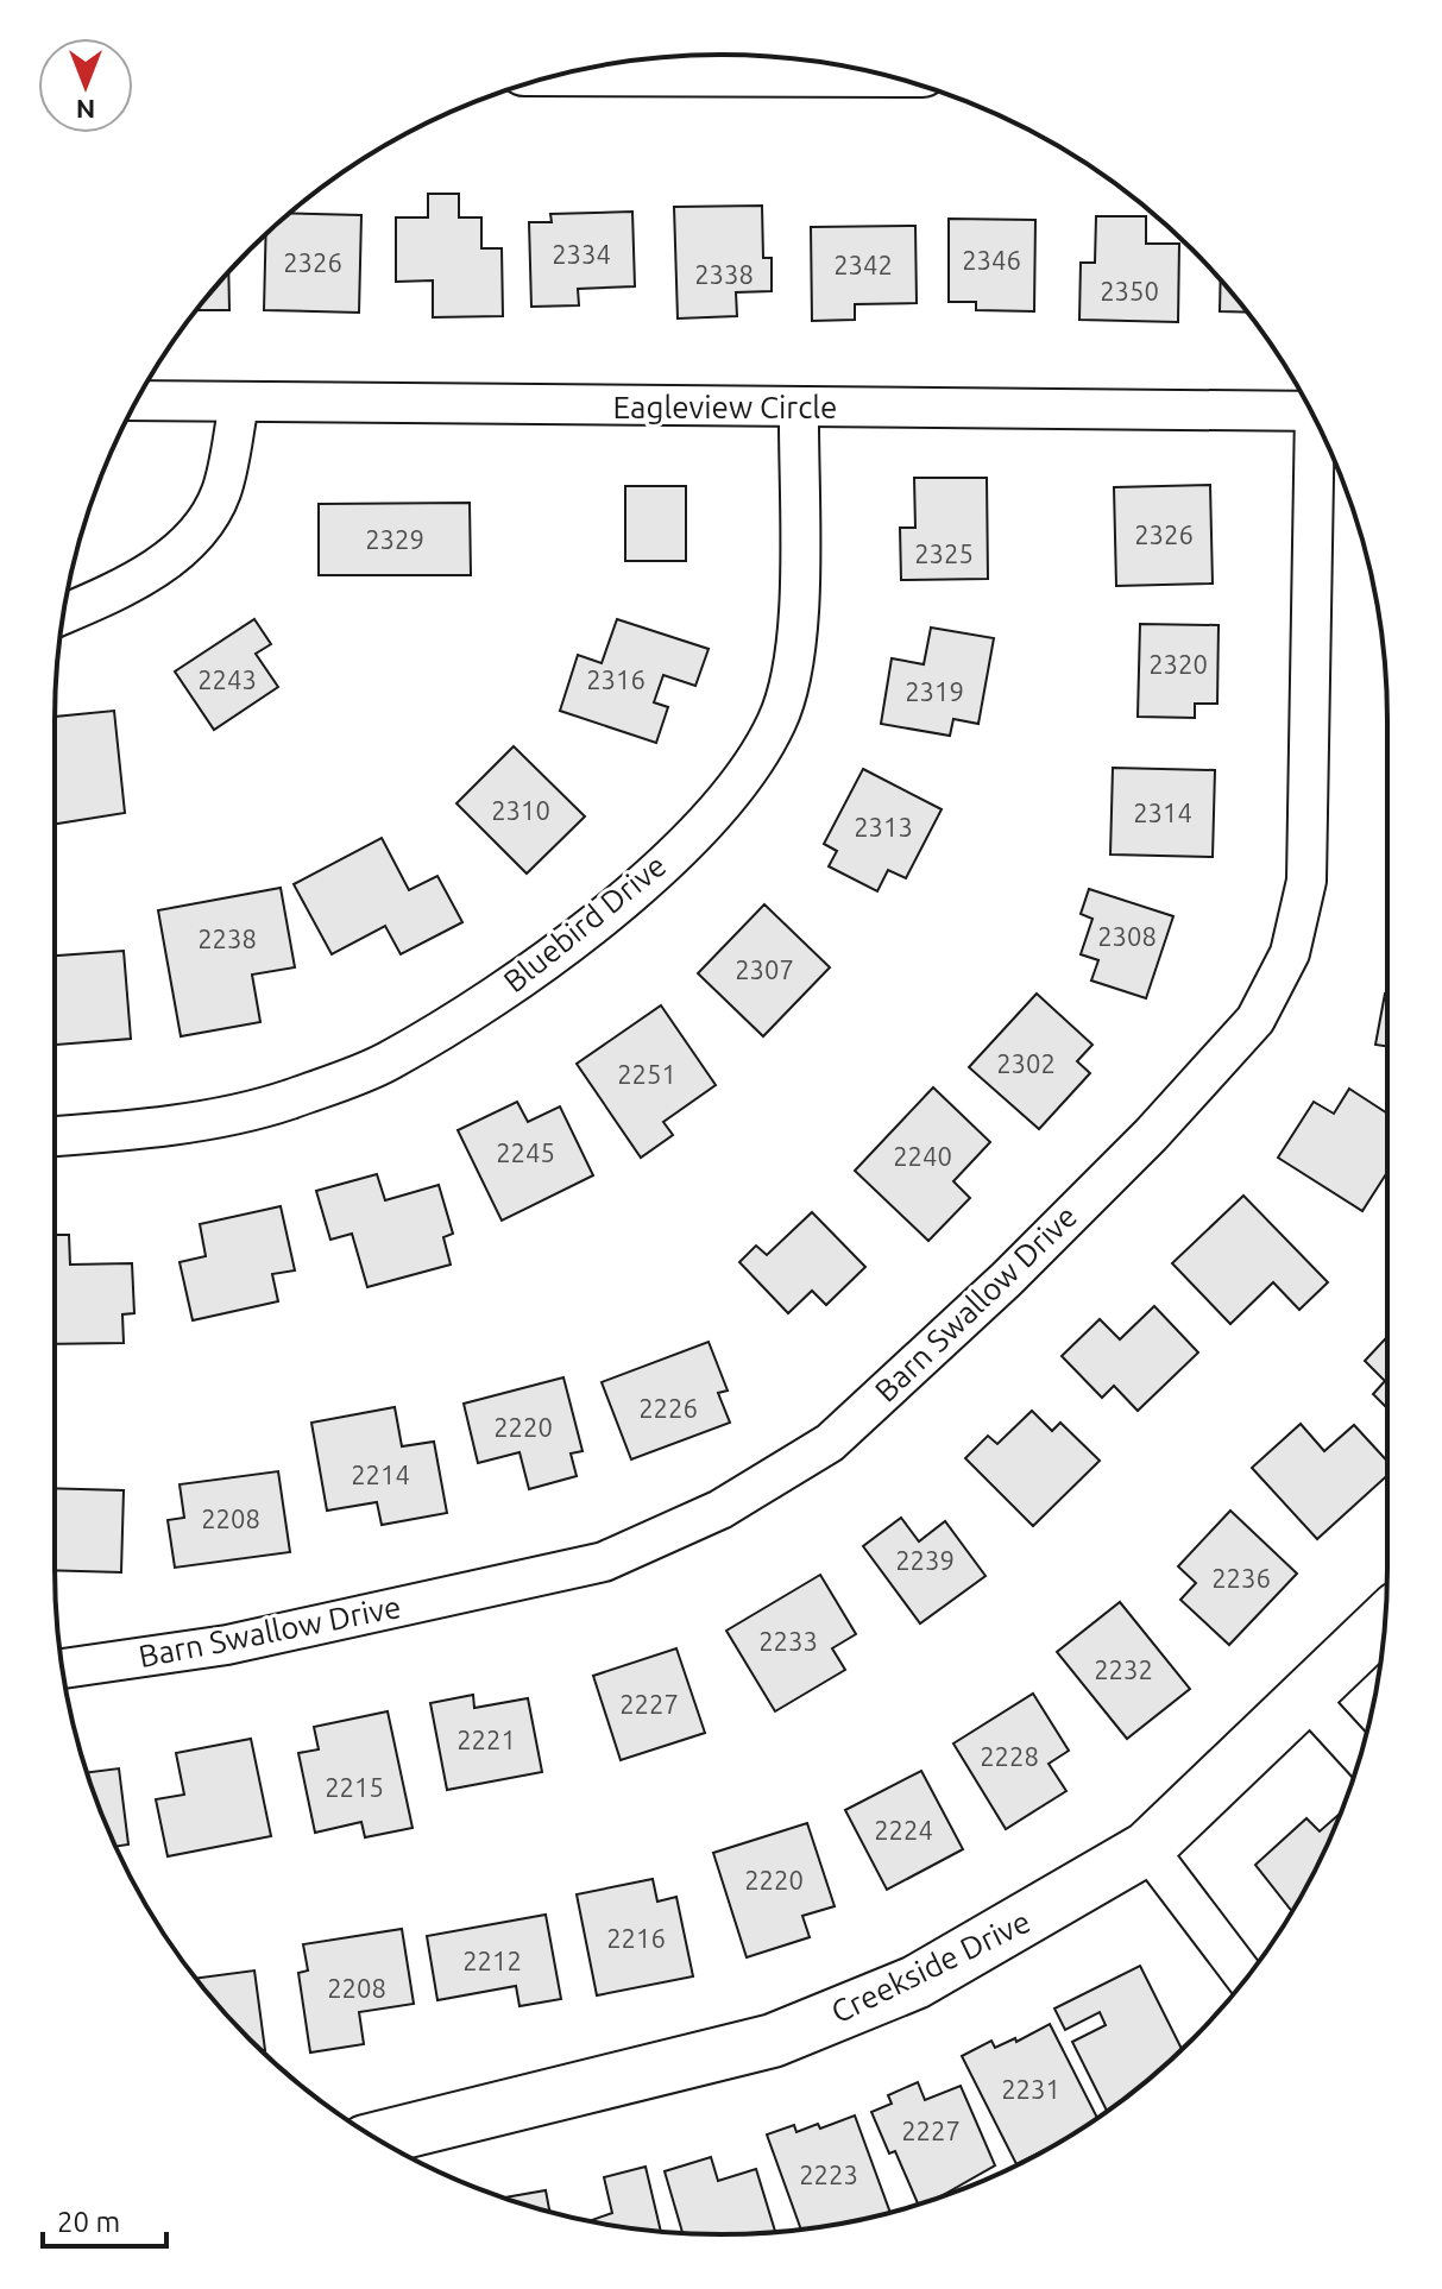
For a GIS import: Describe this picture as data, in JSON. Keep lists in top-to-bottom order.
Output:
{
  "streets": {
    "street": [
      "Eagleview Circle",
      "Bluebird Drive",
      "Barn Swallow Drive",
      "Creekside Drive"
    ]
  },
  "crossings": [
    ["Eagleview Circle", "Bluebird Drive"]
  ],
  "house_numbers": [
    "2334",
    "2346",
    "2326",
    "2342",
    "2338",
    "2350",
    "2326",
    "2329",
    "2325",
    "2320",
    "2243",
    "2316",
    "2319",
    "2310",
    "2314",
    "2313",
    "2308",
    "2238",
    "2307",
    "2302",
    "2251",
    "2245",
    "2240",
    "2226",
    "2220",
    "2214",
    "2208",
    "2239",
    "2236",
    "2233",
    "2232",
    "2227",
    "2221",
    "2228",
    "2215",
    "2224",
    "2220",
    "2216",
    "2212",
    "2208",
    "2231",
    "2227",
    "2223"
  ],
  "scale_bar": "20 m",
  "north": "bottom"
}
